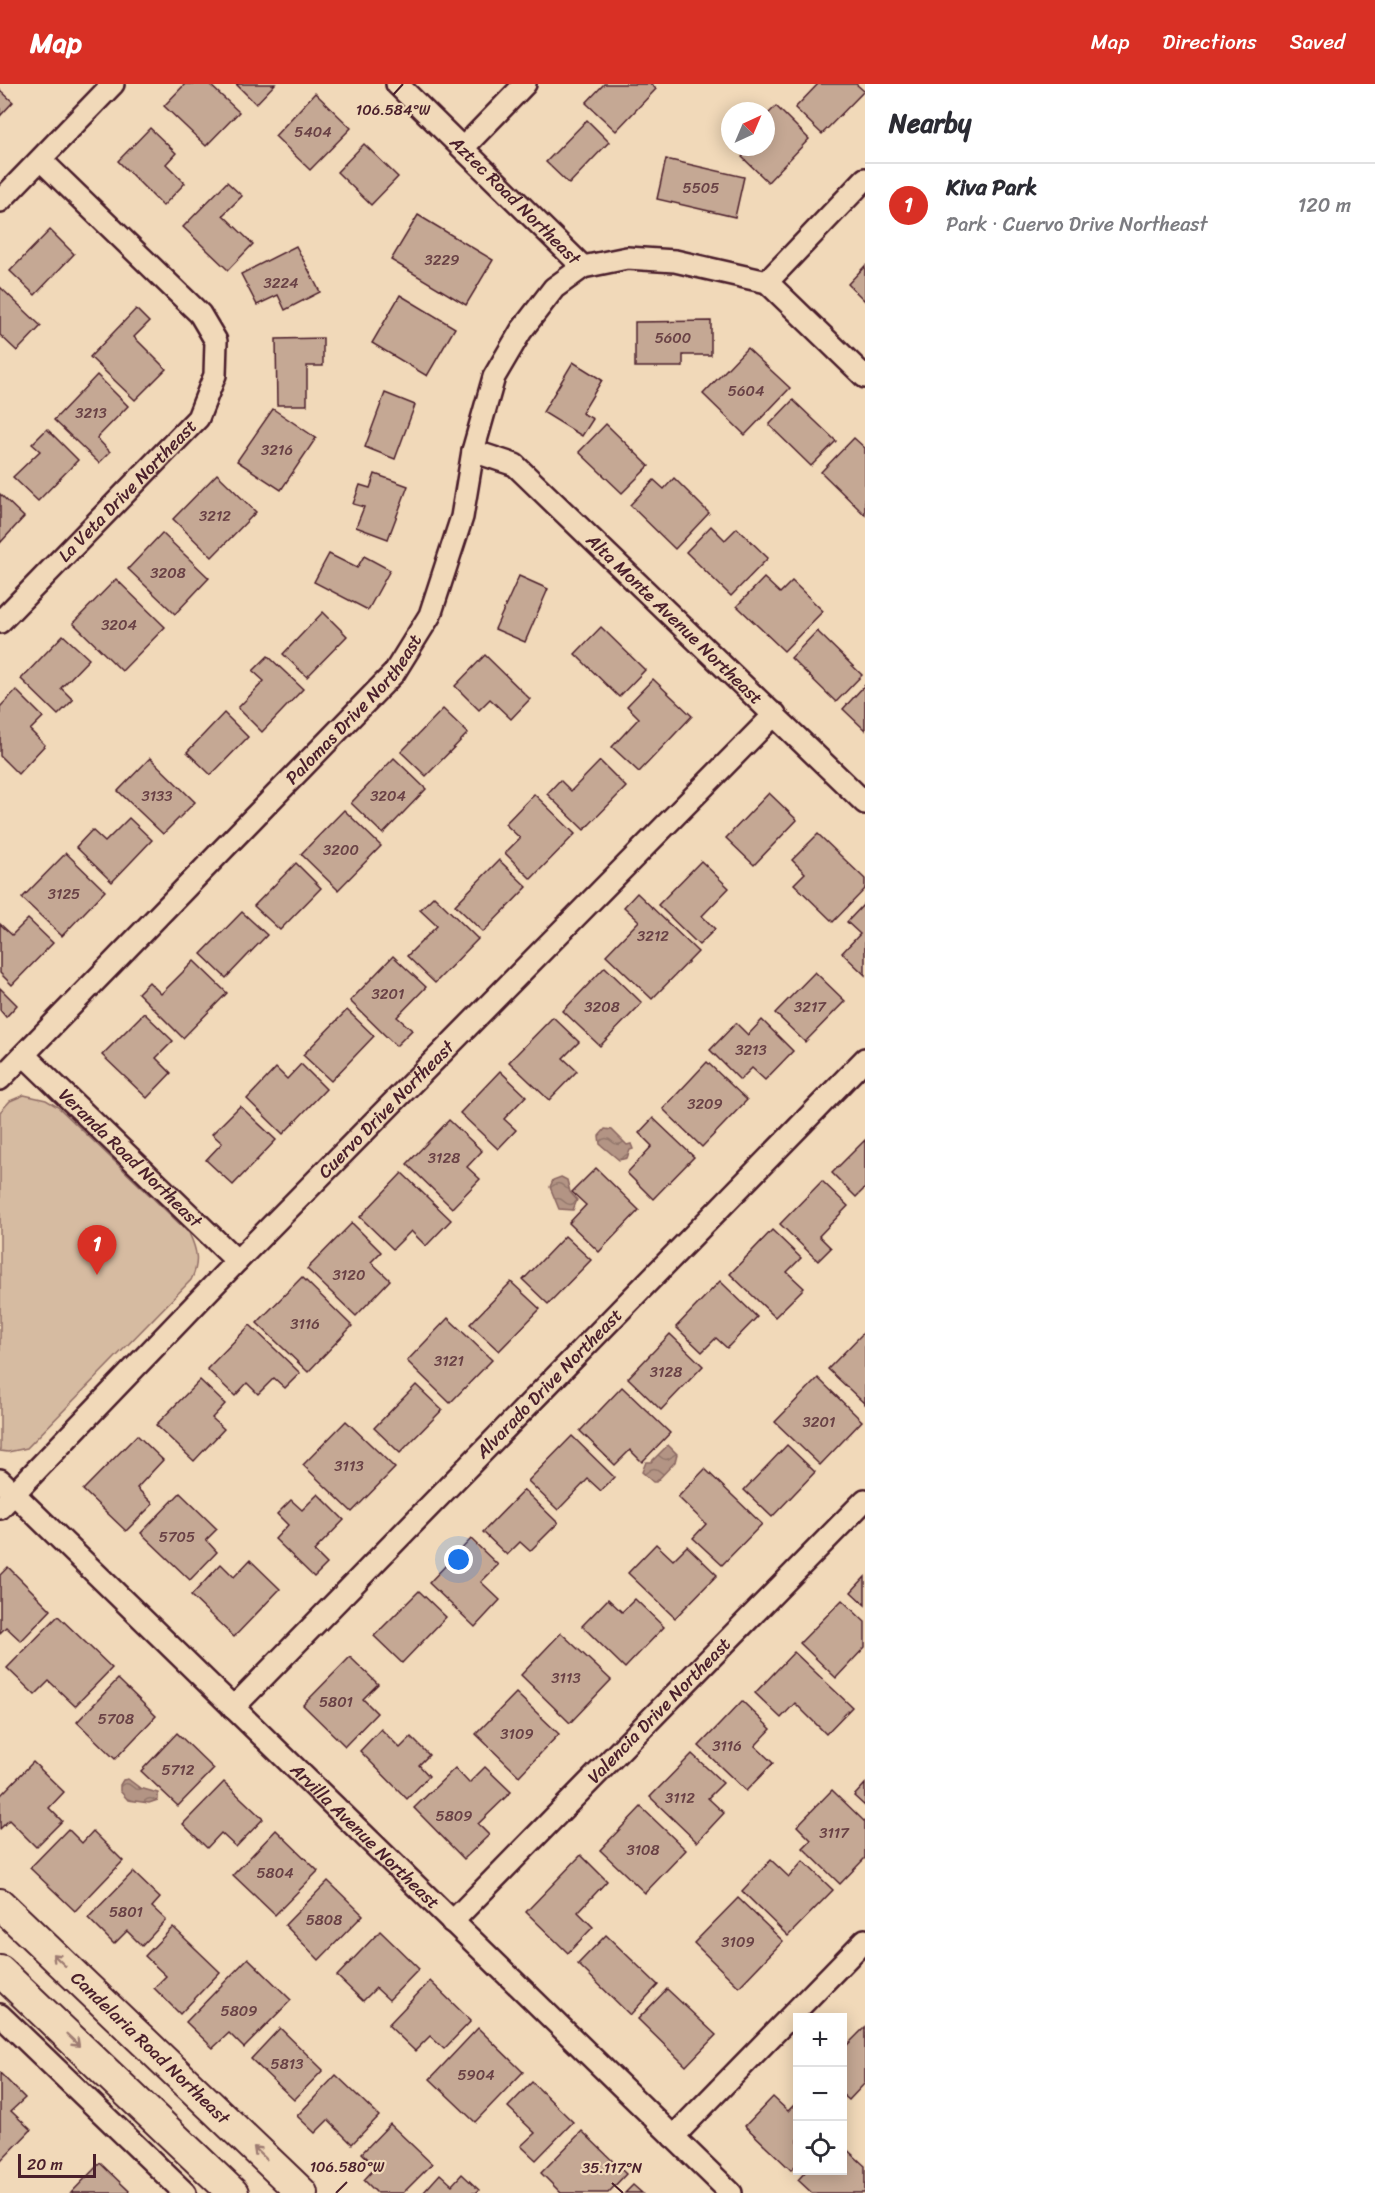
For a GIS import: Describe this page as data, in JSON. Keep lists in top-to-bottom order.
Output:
{
  "streets": {
    "main road": ["Candelaria Road Northeast"],
    "street": [
      "Aztec Road Northeast",
      "La Veta Drive Northeast",
      "Alta Monte Avenue Northeast",
      "Palomas Drive Northeast",
      "Cuervo Drive Northeast",
      "Veranda Road Northeast",
      "Alvarado Drive Northeast",
      "Valencia Drive Northeast",
      "Arvilla Avenue Northeast"
    ]
  },
  "crossings": [
    ["Aztec Road Northeast", "Palomas Drive Northeast"],
    ["Alta Monte Avenue Northeast", "Palomas Drive Northeast"],
    ["Alta Monte Avenue Northeast", "Cuervo Drive Northeast"],
    ["Palomas Drive Northeast", "Veranda Road Northeast"],
    ["Cuervo Drive Northeast", "Veranda Road Northeast"],
    ["Cuervo Drive Northeast", "Arvilla Avenue Northeast"],
    ["Alvarado Drive Northeast", "Arvilla Avenue Northeast"],
    ["Valencia Drive Northeast", "Arvilla Avenue Northeast"]
  ],
  "house_numbers": [
    "5404",
    "5505",
    "3229",
    "3224",
    "5600",
    "5604",
    "3213",
    "3216",
    "3212",
    "3208",
    "3204",
    "3133",
    "3204",
    "3200",
    "3125",
    "3212",
    "3201",
    "3208",
    "3217",
    "3213",
    "3209",
    "3128",
    "3120",
    "3116",
    "3121",
    "3128",
    "3201",
    "3113",
    "5705",
    "3113",
    "5801",
    "5708",
    "3109",
    "3116",
    "5712",
    "3112",
    "5809",
    "3117",
    "3108",
    "5804",
    "5801",
    "5808",
    "3109",
    "5809",
    "5813",
    "5904"
  ],
  "scale_bar": "20 m",
  "north": "top right",
  "page": {
    "header": "Map",
    "nav": ["Map", "Directions", "Saved"],
    "heading": "Nearby",
    "list": [
      {
        "mark": "1",
        "name": "Kiva Park",
        "note": "Park · Cuervo Drive Northeast",
        "value": "120 m"
      }
    ],
    "pins": "1",
    "map_buttons": ["+", "−"],
    "scale": "20 m"
  },
  "coordinates": ["106.584°W", "106.580°W", "35.117°N"]
}
